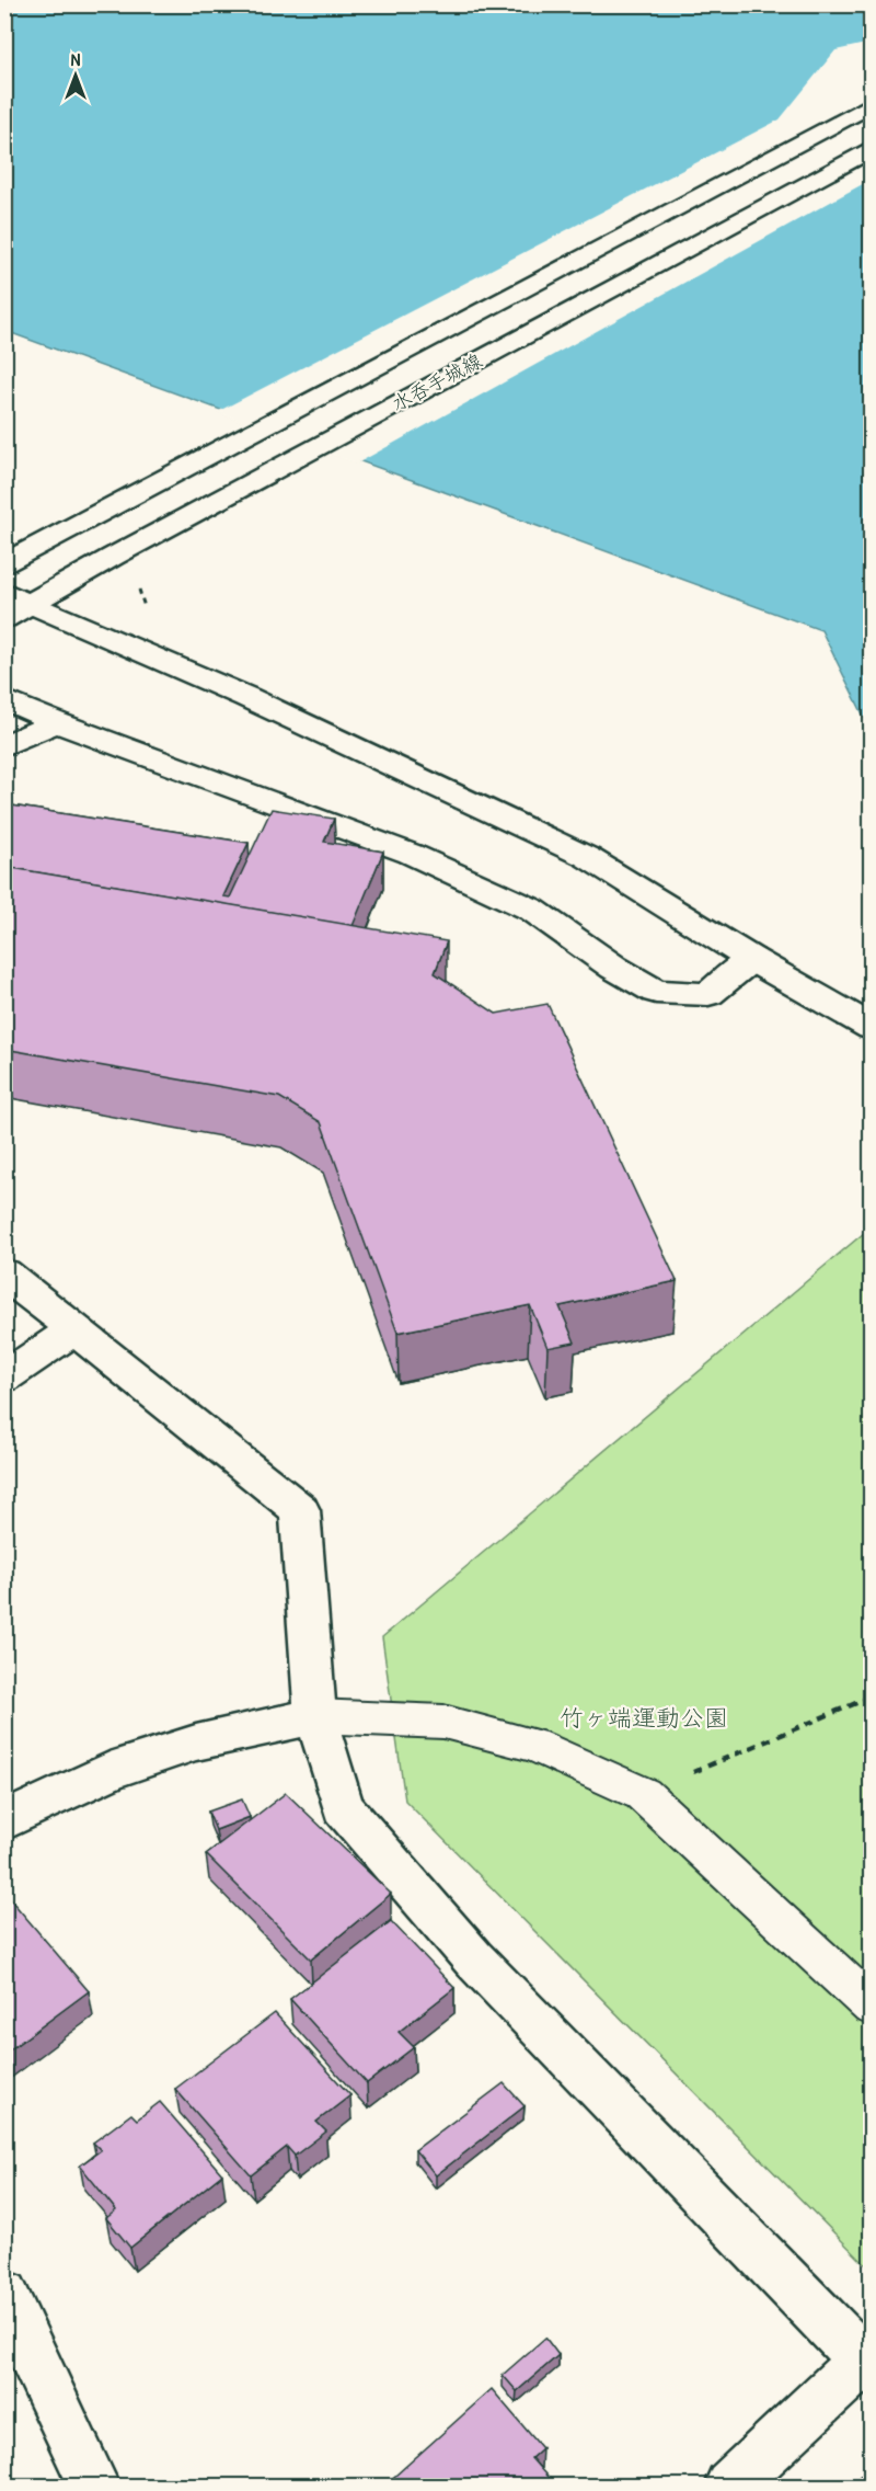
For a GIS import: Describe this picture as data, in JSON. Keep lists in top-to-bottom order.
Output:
{
  "streets": {
    "street": ["水呑手城線"]
  },
  "parks": ["竹ヶ端運動公園"],
  "north": "top"
}
